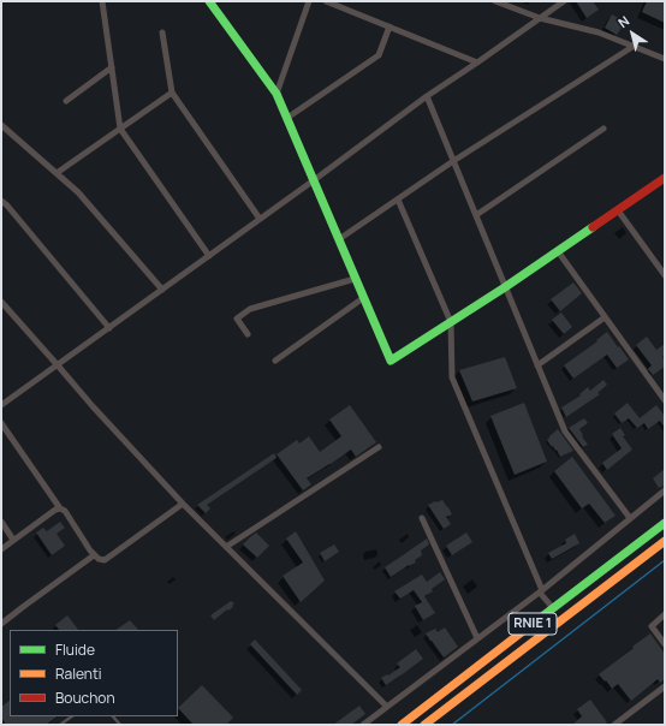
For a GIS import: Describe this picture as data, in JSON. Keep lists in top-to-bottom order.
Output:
{
  "streets": {
    "main road": ["RNIE 1"]
  },
  "legend": ["Fluide", "Ralenti", "Bouchon"],
  "north": "top left"
}
